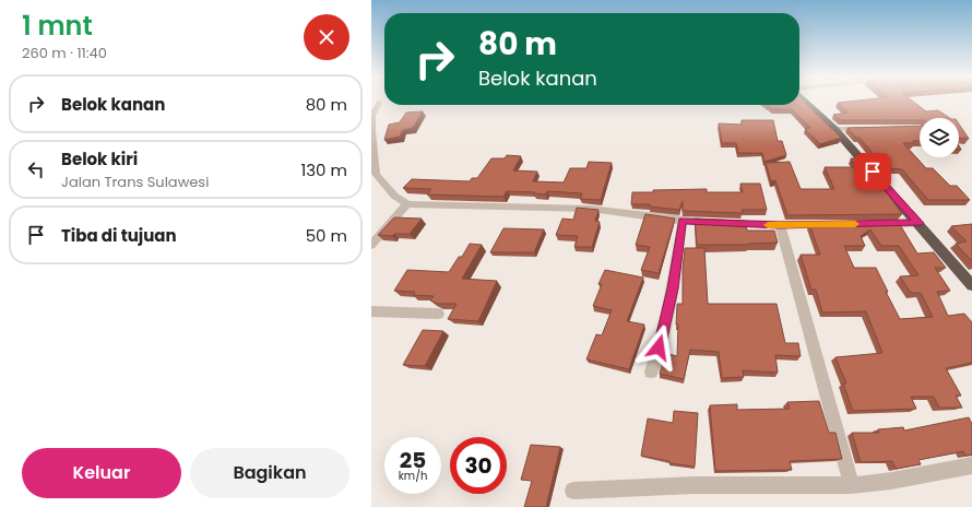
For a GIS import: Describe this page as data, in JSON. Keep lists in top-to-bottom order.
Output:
{
  "page": {
    "heading": ["1 mnt", "260 m · 11:40"],
    "turn": ["80 m", "Belok kanan"],
    "list": [
      {
        "name": "Belok kanan",
        "value": "80 m"
      },
      {
        "name": "Belok kiri",
        "note": "Jalan Trans Sulawesi",
        "value": "130 m"
      },
      {
        "name": "Tiba di tujuan",
        "value": "50 m"
      }
    ],
    "speed": "25 km/h",
    "limit": "30",
    "buttons": ["Keluar", "Bagikan"]
  }
}
